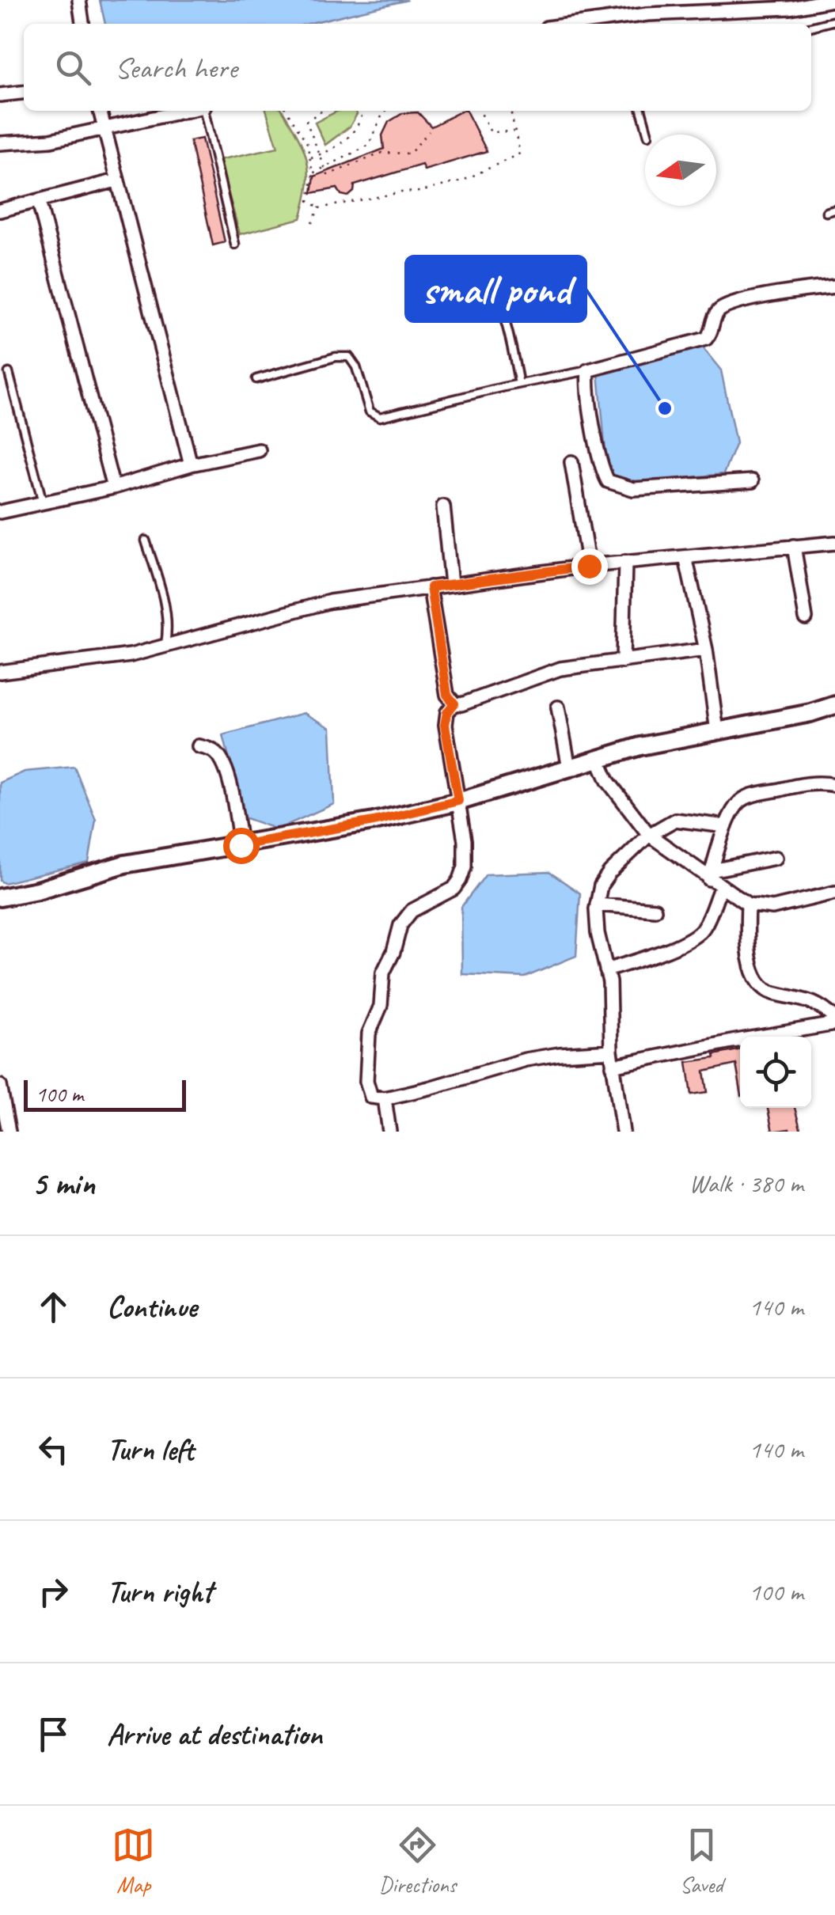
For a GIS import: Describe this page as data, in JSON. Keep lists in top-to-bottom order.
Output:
{
  "places": ["small pond"],
  "scale_bar": "100 m",
  "north": "left",
  "page": {
    "search": "Search here",
    "scale": "100 m",
    "heading": ["5 min", "Walk · 380 m"],
    "list": [
      ["Continue", "140 m"],
      ["Turn left", "140 m"],
      ["Turn right", "100 m"],
      "Arrive at destination"
    ],
    "nav": ["Map", "Directions", "Saved"]
  }
}
